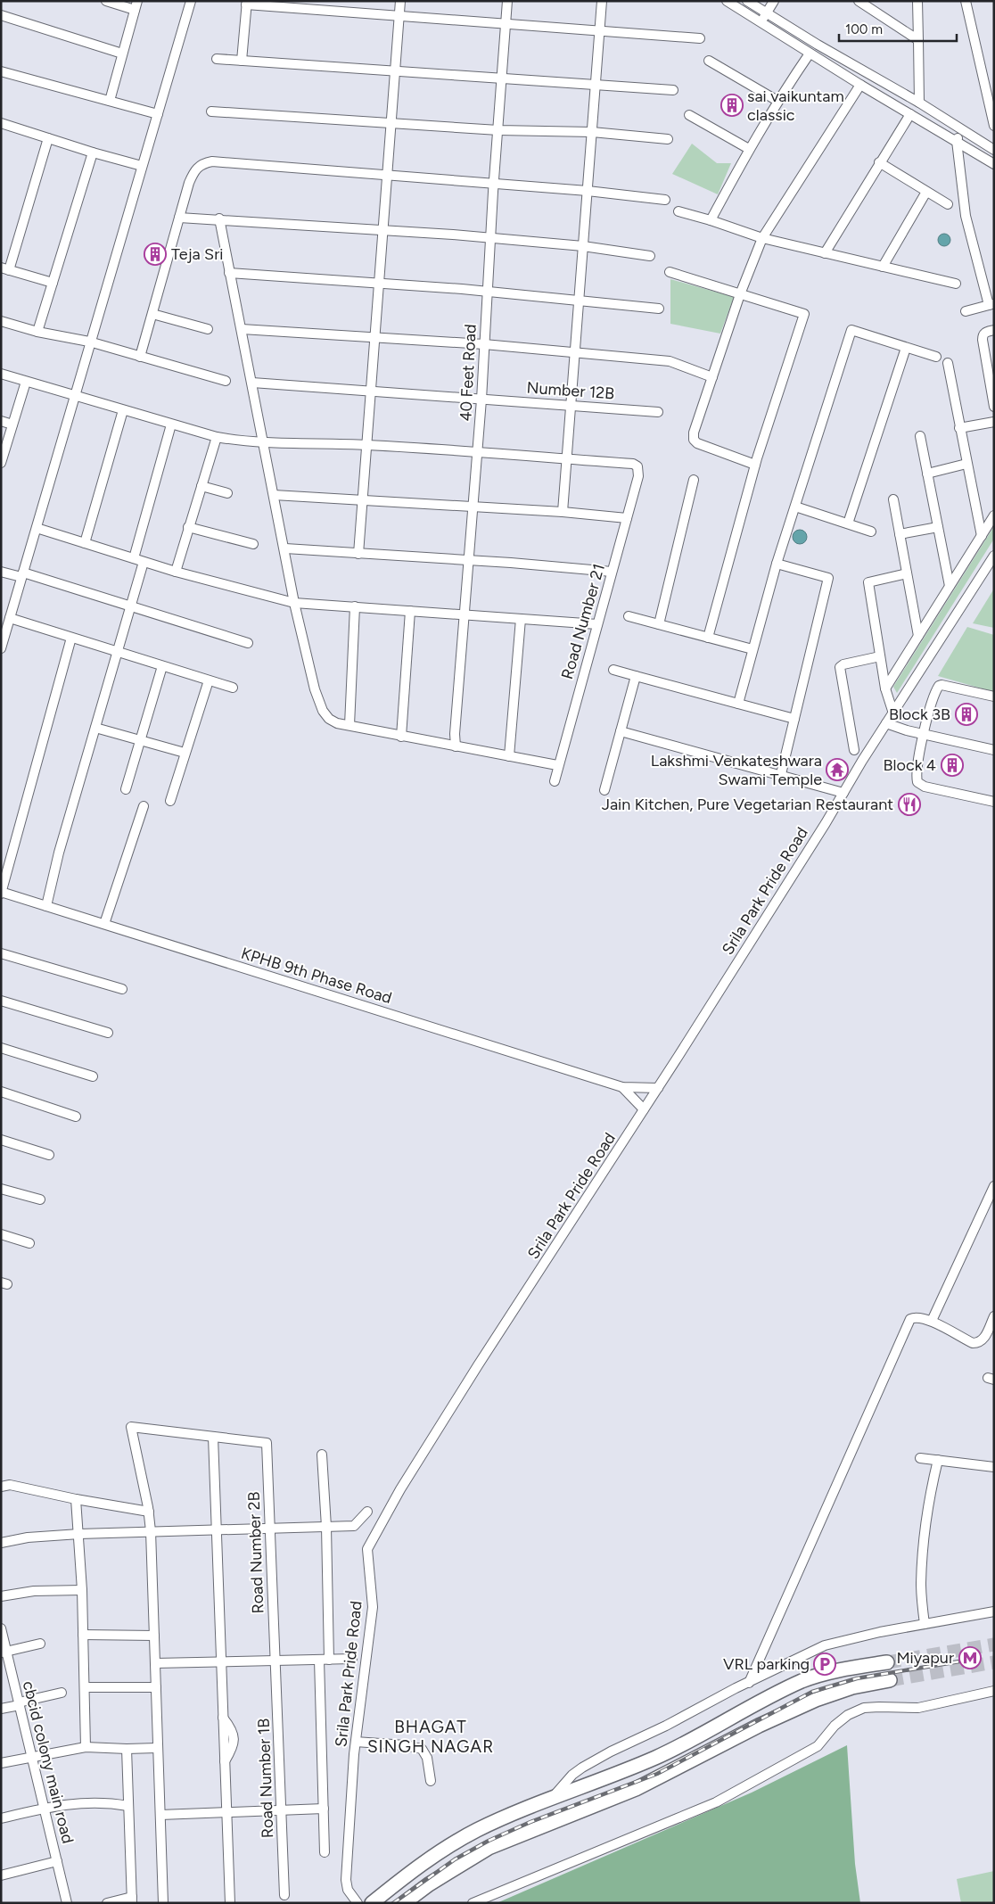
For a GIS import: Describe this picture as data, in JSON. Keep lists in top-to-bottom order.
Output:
{
  "streets": {
    "street": [
      "40 Feet Road",
      "Number 12B",
      "Road Number 21",
      "Srila Park Pride Road",
      "KPHB 9th Phase Road",
      "Road Number 2B",
      "cbcid colony main road",
      "Road Number 1B"
    ]
  },
  "crossings": [
    ["40 Feet Road", "Number 12B"],
    ["Srila Park Pride Road", "KPHB 9th Phase Road"],
    ["Road Number 2B", "Road Number 1B"]
  ],
  "districts": ["BHAGAT SINGH NAGAR"],
  "places": {
    "building": [
      "sai vaikuntam classic",
      "Teja Sri",
      "Block 3B",
      "Block 4"
    ],
    "temple": ["Lakshmi Venkateshwara Swami Temple"],
    "restaurant": ["Jain Kitchen, Pure Vegetarian Restaurant"],
    "metro station": ["Miyapur"],
    "parking": ["VRL parking"]
  },
  "scale_bar": "100 m"
}
